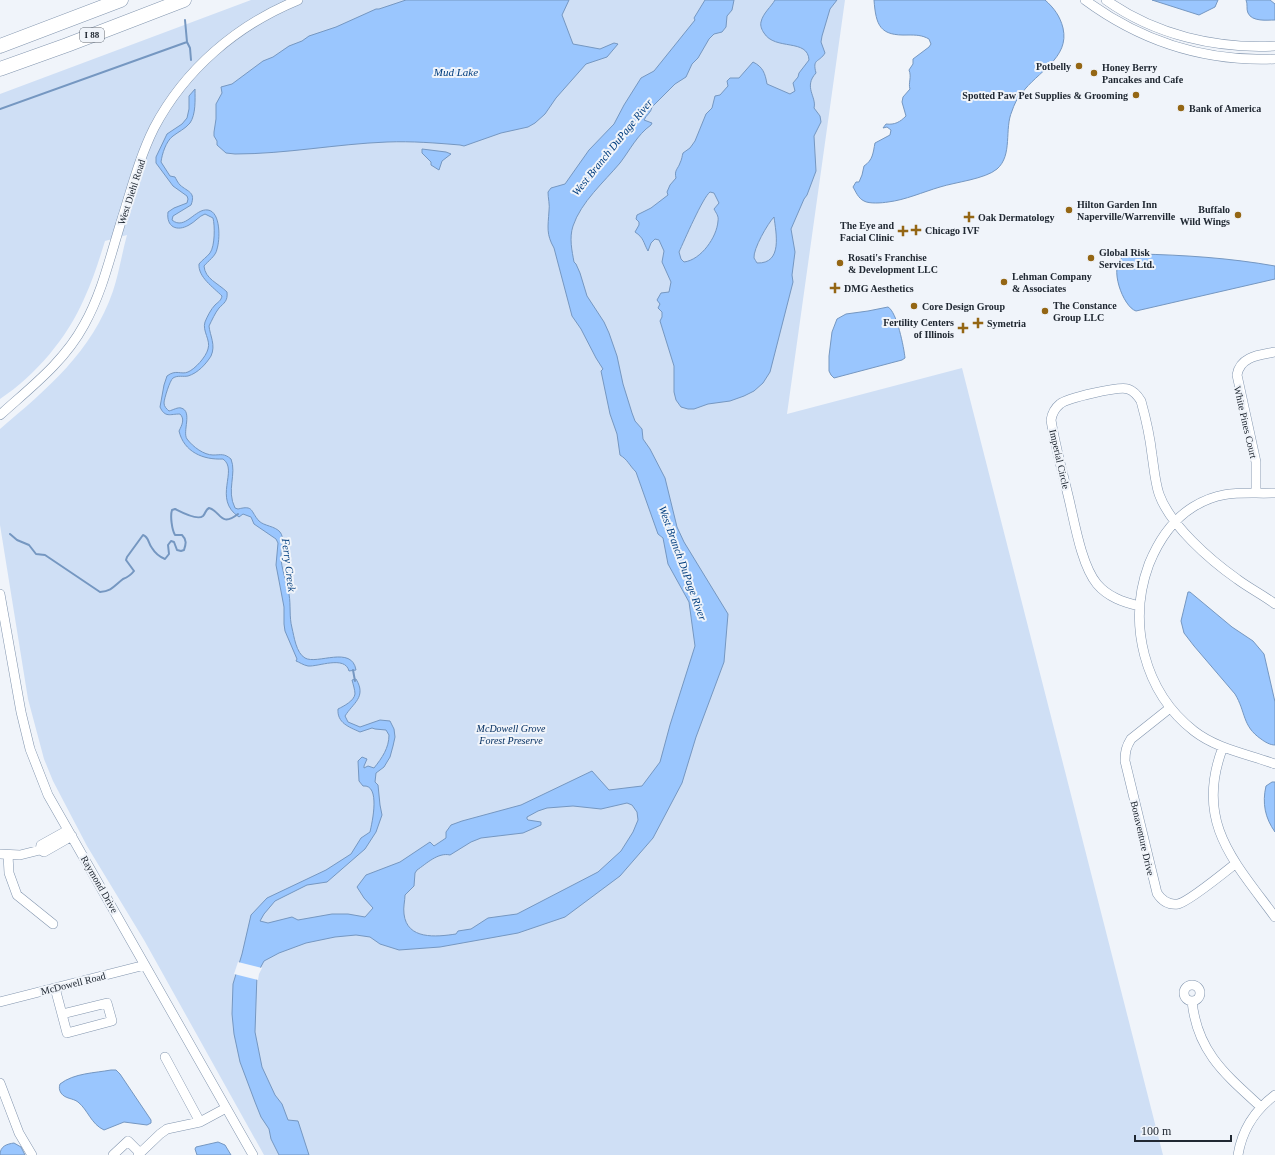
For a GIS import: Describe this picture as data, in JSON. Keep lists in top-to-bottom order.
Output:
{
  "streets": {
    "highway": ["I 88"],
    "street": [
      "West Diehl Road",
      "White Pines Court",
      "Imperial Circle",
      "Bonaventure Drive",
      "Raymond Drive",
      "McDowell Road"
    ]
  },
  "crossings": [
    ["Raymond Drive", "McDowell Road"]
  ],
  "water": ["Mud Lake", "West Branch DuPage River", "Ferry Creek"],
  "parks": ["McDowell Grove Forest Preserve"],
  "places": {
    "other": [
      "Potbelly",
      "Honey Berry Pancakes and Cafe",
      "Spotted Paw Pet Supplies & Grooming",
      "Bank of America",
      "Hilton Garden Inn Naperville/Warrenville",
      "Buffalo Wild Wings",
      "Global Risk Services Ltd.",
      "Rosati's Franchise & Development LLC",
      "Lehman Company & Associates",
      "Core Design Group",
      "The Constance Group LLC"
    ],
    "health": [
      "Oak Dermatology",
      "Chicago IVF",
      "The Eye and Facial Clinic",
      "DMG Aesthetics",
      "Symetria",
      "Fertility Centers of Illinois"
    ]
  },
  "scale_bar": "100 m"
}
